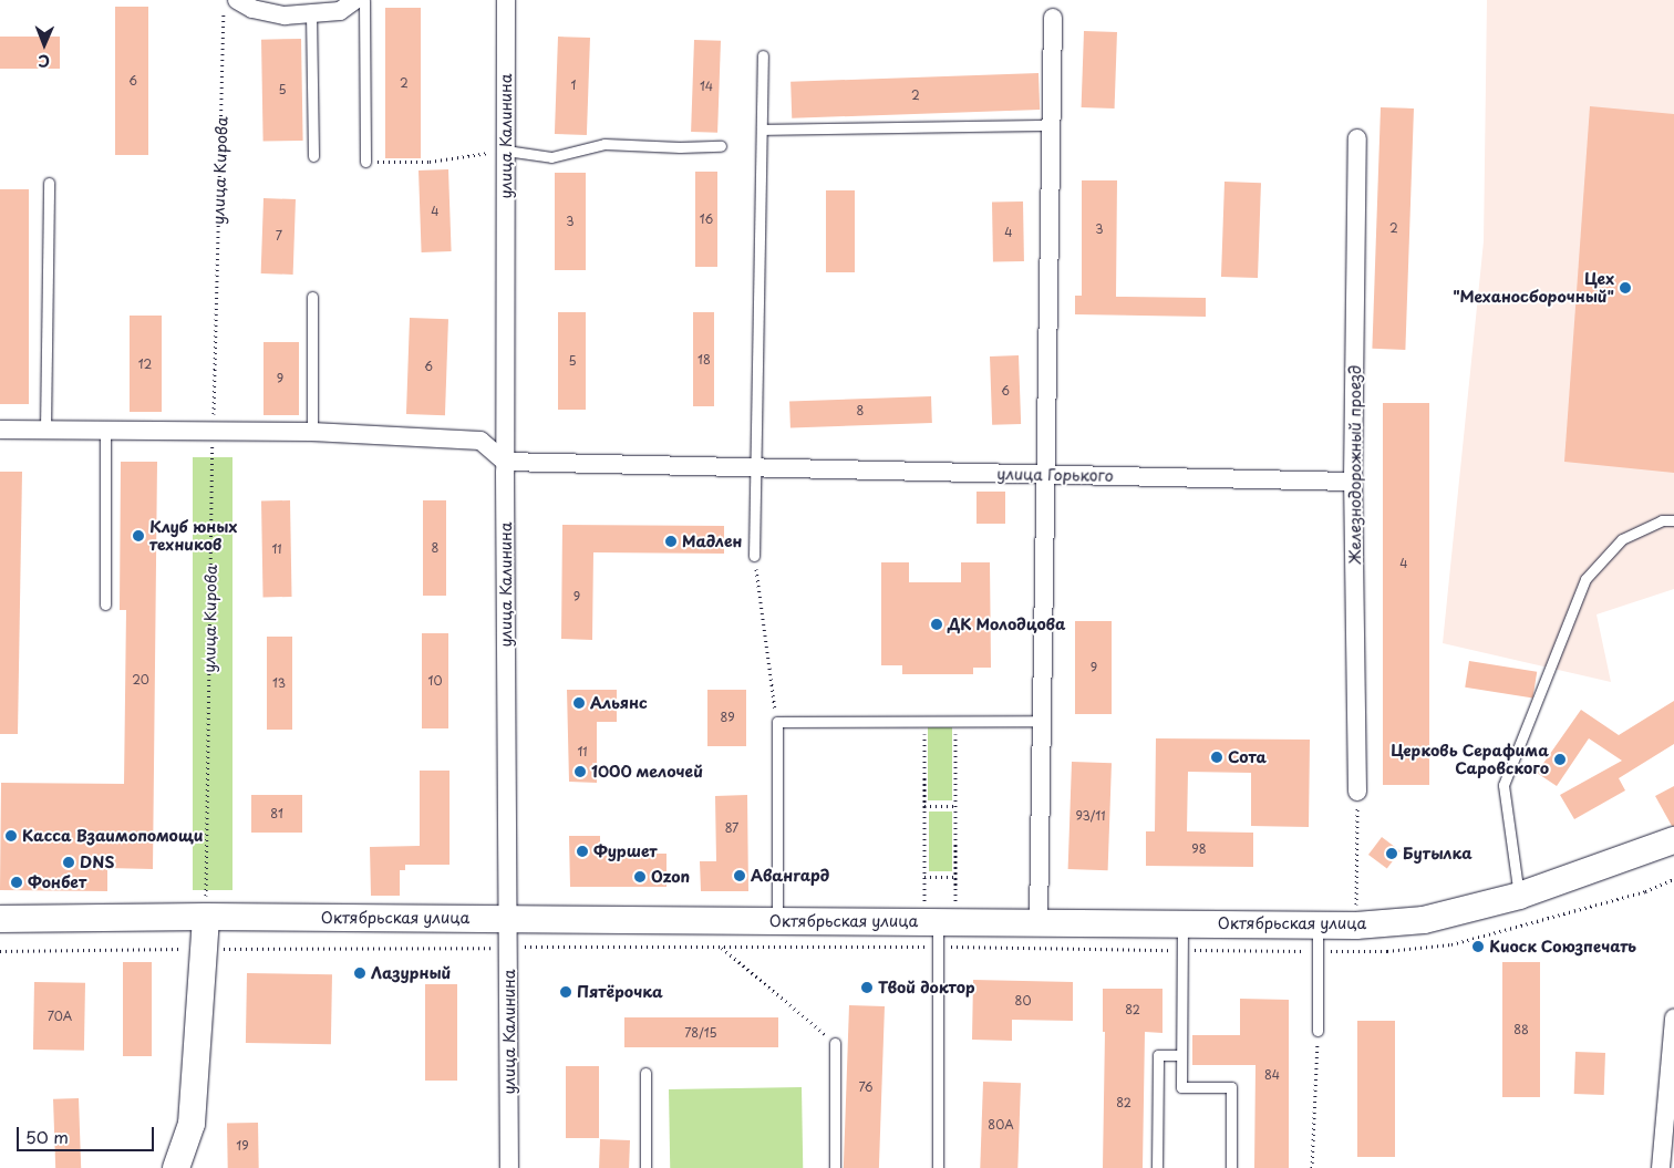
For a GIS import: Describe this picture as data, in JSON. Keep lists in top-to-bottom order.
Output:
{
  "streets": {
    "main road": ["Октябрьская улица"],
    "street": ["улица Калинина", "Железнодорожный проезд", "улица Горького"],
    "path": ["улица Кирова"]
  },
  "crossings": [
    ["улица Калинина", "улица Горького"],
    ["улица Калинина", "Октябрьская улица"],
    ["улица Кирова", "Октябрьская улица"],
    ["Железнодорожный проезд", "улица Горького"]
  ],
  "places": [
    "Цех \"Механосборочный\"",
    "Клуб юных техников",
    "Мадлен",
    "ДК Молодцова",
    "Альянс",
    "Сота",
    "Церковь Серафима Саровского",
    "1000 мелочей",
    "Касса Взаимопомощи",
    "Фуршет",
    "Бутылка",
    "DNS",
    "Авангард",
    "Ozon",
    "Фонбет",
    "Киоск Союзпечать",
    "Лазурный",
    "Твой доктор",
    "Пятёрочка"
  ],
  "house_numbers": [
    "6",
    "2",
    "1",
    "14",
    "5",
    "2",
    "4",
    "16",
    "3",
    "2",
    "3",
    "4",
    "7",
    "18",
    "5",
    "12",
    "6",
    "9",
    "6",
    "8",
    "8",
    "11",
    "4",
    "9",
    "9",
    "20",
    "10",
    "13",
    "89",
    "11",
    "81",
    "93/11",
    "87",
    "98",
    "80",
    "82",
    "70А",
    "88",
    "78/15",
    "84",
    "76",
    "82",
    "80А",
    "19"
  ],
  "scale_bar": "50 m",
  "north": "bottom"
}
